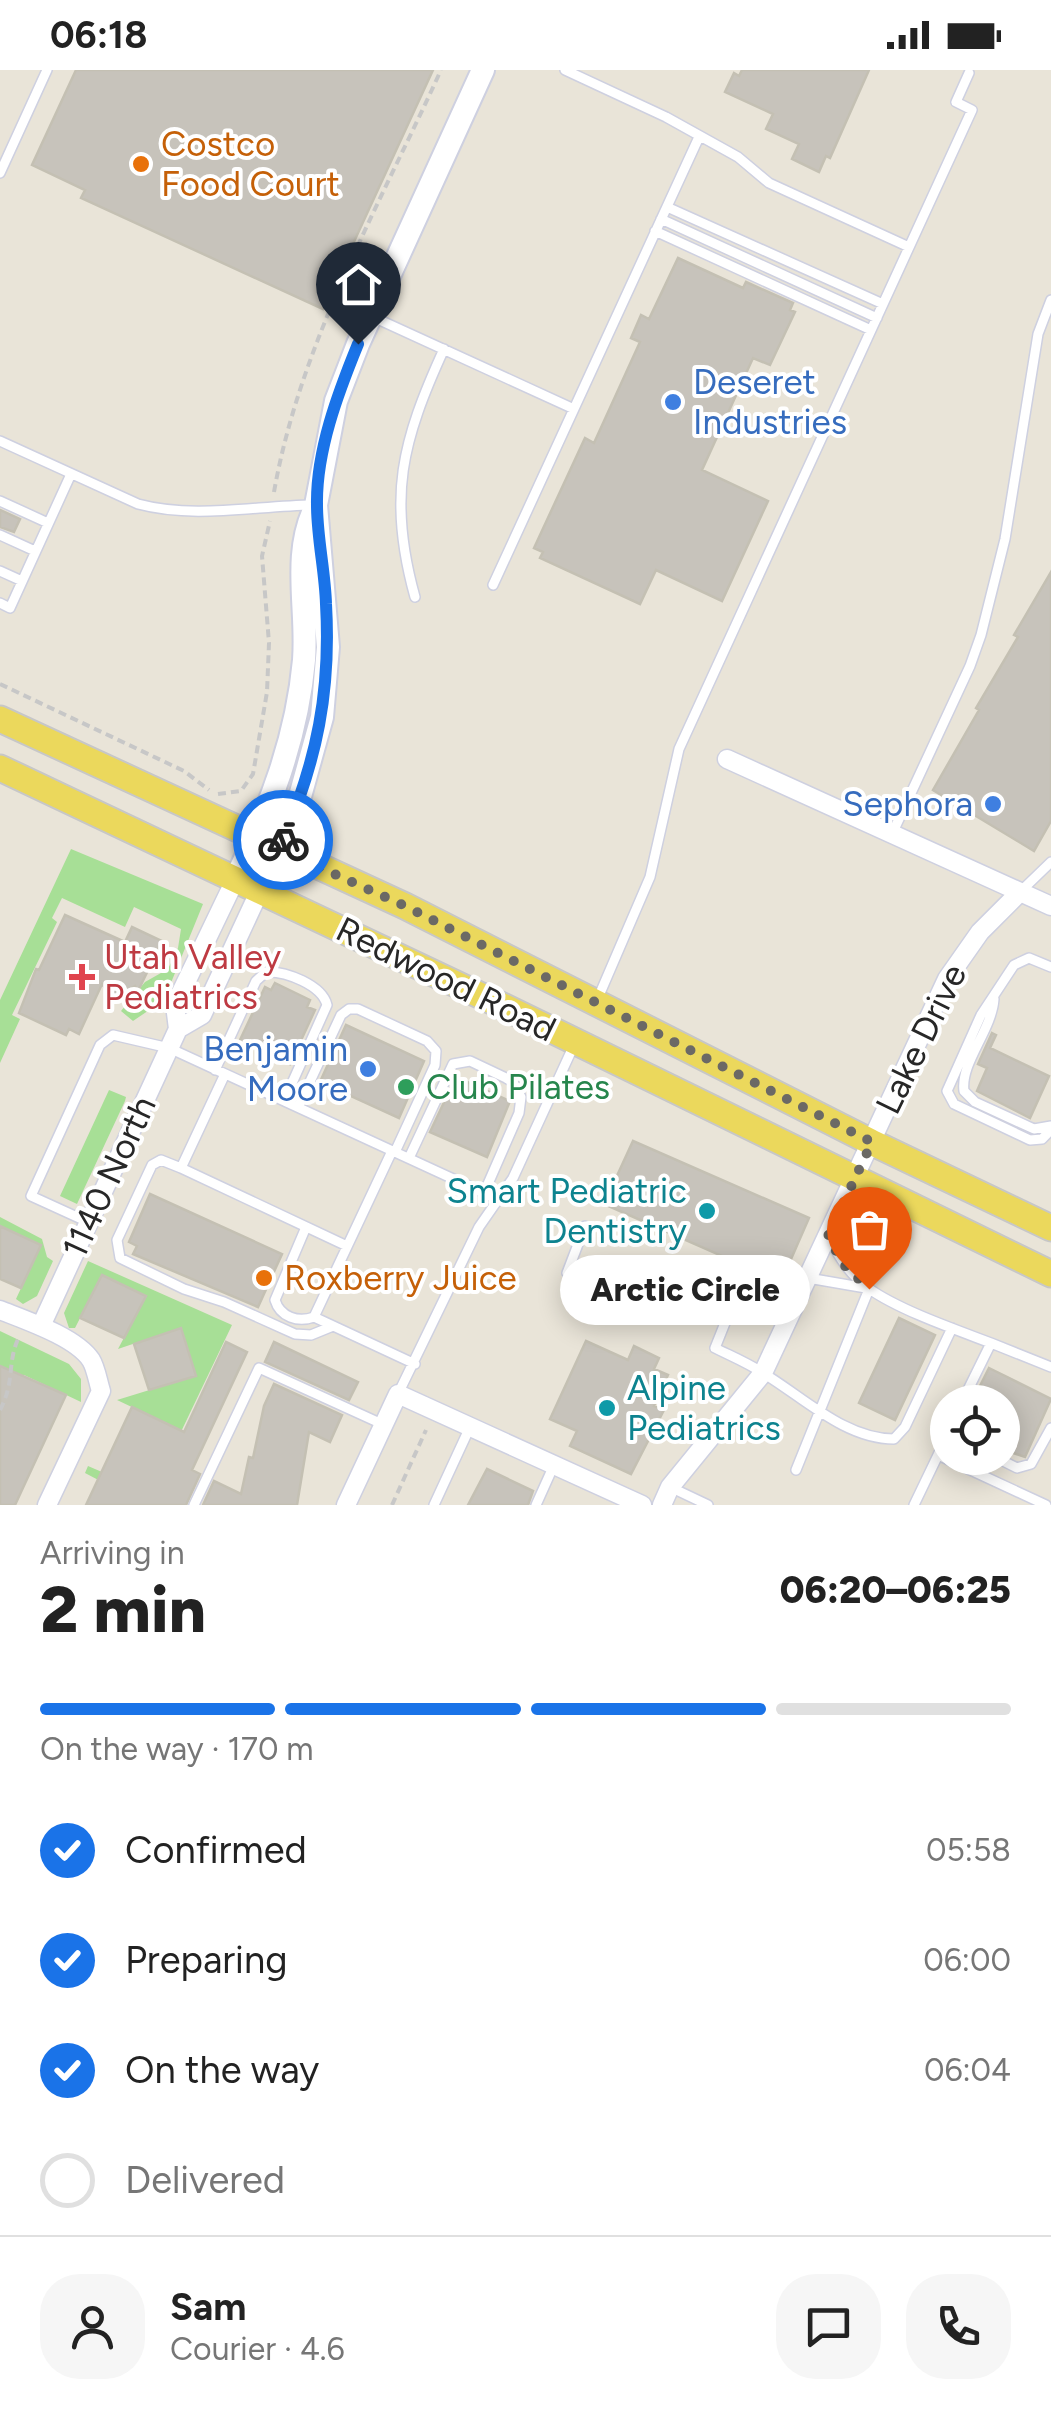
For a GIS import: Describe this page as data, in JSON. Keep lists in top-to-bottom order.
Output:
{
  "streets": {
    "main road": ["Redwood Road"],
    "street": ["Lake Drive", "1140 North"]
  },
  "crossings": [
    ["Redwood Road", "Lake Drive"],
    ["Redwood Road", "1140 North"]
  ],
  "places": {
    "other": [
      "Costco Food Court",
      "Deseret Industries",
      "Sephora",
      "Benjamin Moore",
      "Club Pilates",
      "Smart Pediatric Dentistry",
      "Roxberry Juice",
      "Arctic Circle",
      "Alpine Pediatrics"
    ],
    "health": ["Utah Valley Pediatrics"]
  },
  "page": {
    "status": "06:18",
    "bubble": "Arctic Circle",
    "heading": ["2 min", "Arriving in", "06:20–06:25"],
    "panel": ["Sam", "Courier · 4.6"],
    "bar": "On the way · 170 m",
    "list": [
      ["Confirmed", "05:58"],
      ["Preparing", "06:00"],
      ["On the way", "06:04"],
      "Delivered"
    ]
  }
}
